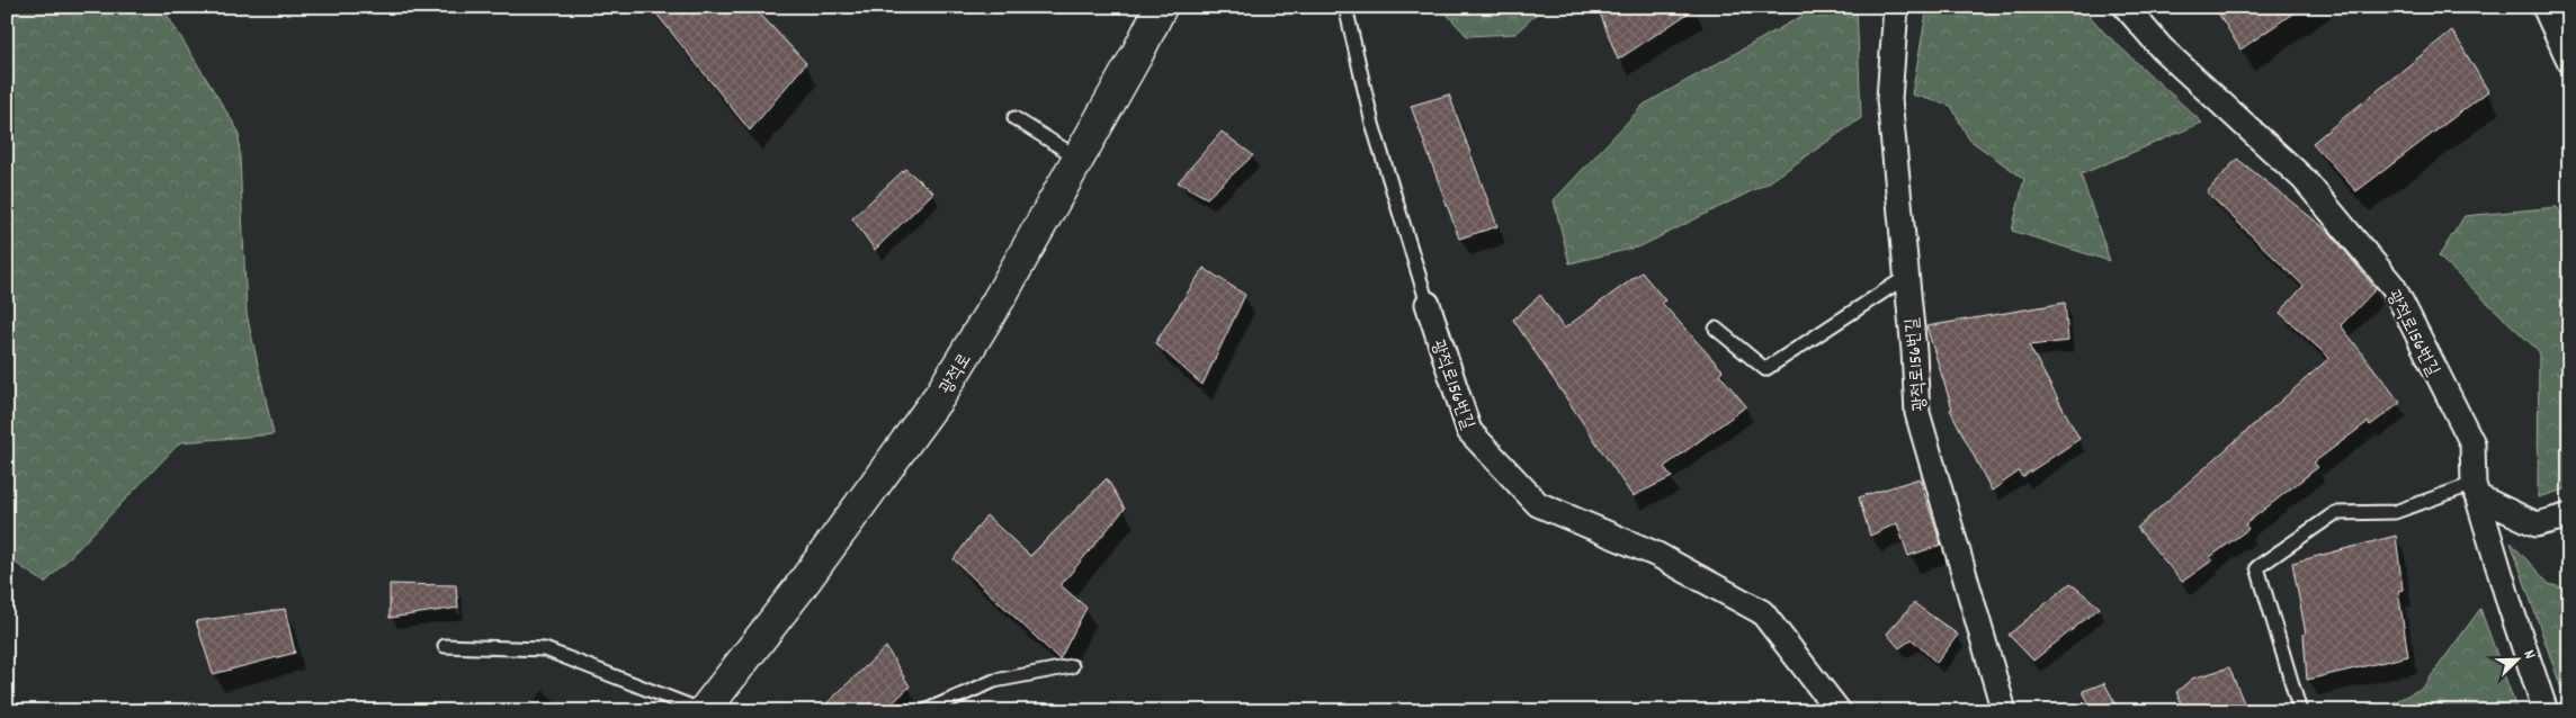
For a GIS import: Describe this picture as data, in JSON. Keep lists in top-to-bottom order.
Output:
{
  "streets": {
    "main road": ["광적로"],
    "street": ["광적로156번길"]
  },
  "north": "top right"
}
